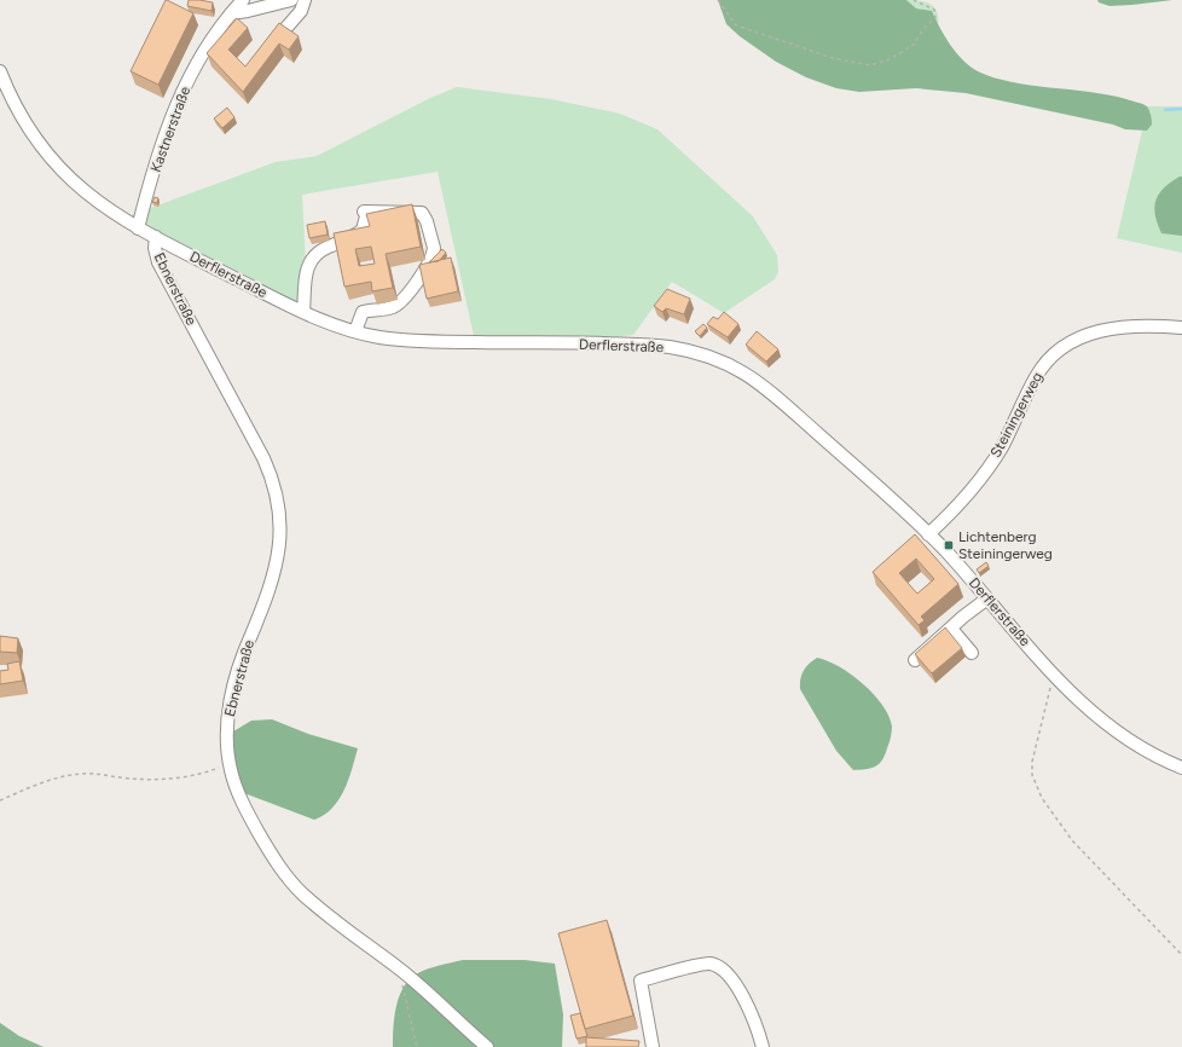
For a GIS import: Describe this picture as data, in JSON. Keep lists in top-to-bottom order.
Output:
{
  "streets": {
    "street": [
      "Kastnerstraße",
      "Derflerstraße",
      "Ebnerstraße",
      "Steiningerweg"
    ]
  },
  "crossings": [
    ["Kastnerstraße", "Derflerstraße"],
    ["Derflerstraße", "Ebnerstraße"],
    ["Derflerstraße", "Steiningerweg"]
  ],
  "places": {
    "transit": ["Lichtenberg Steiningerweg"]
  }
}
